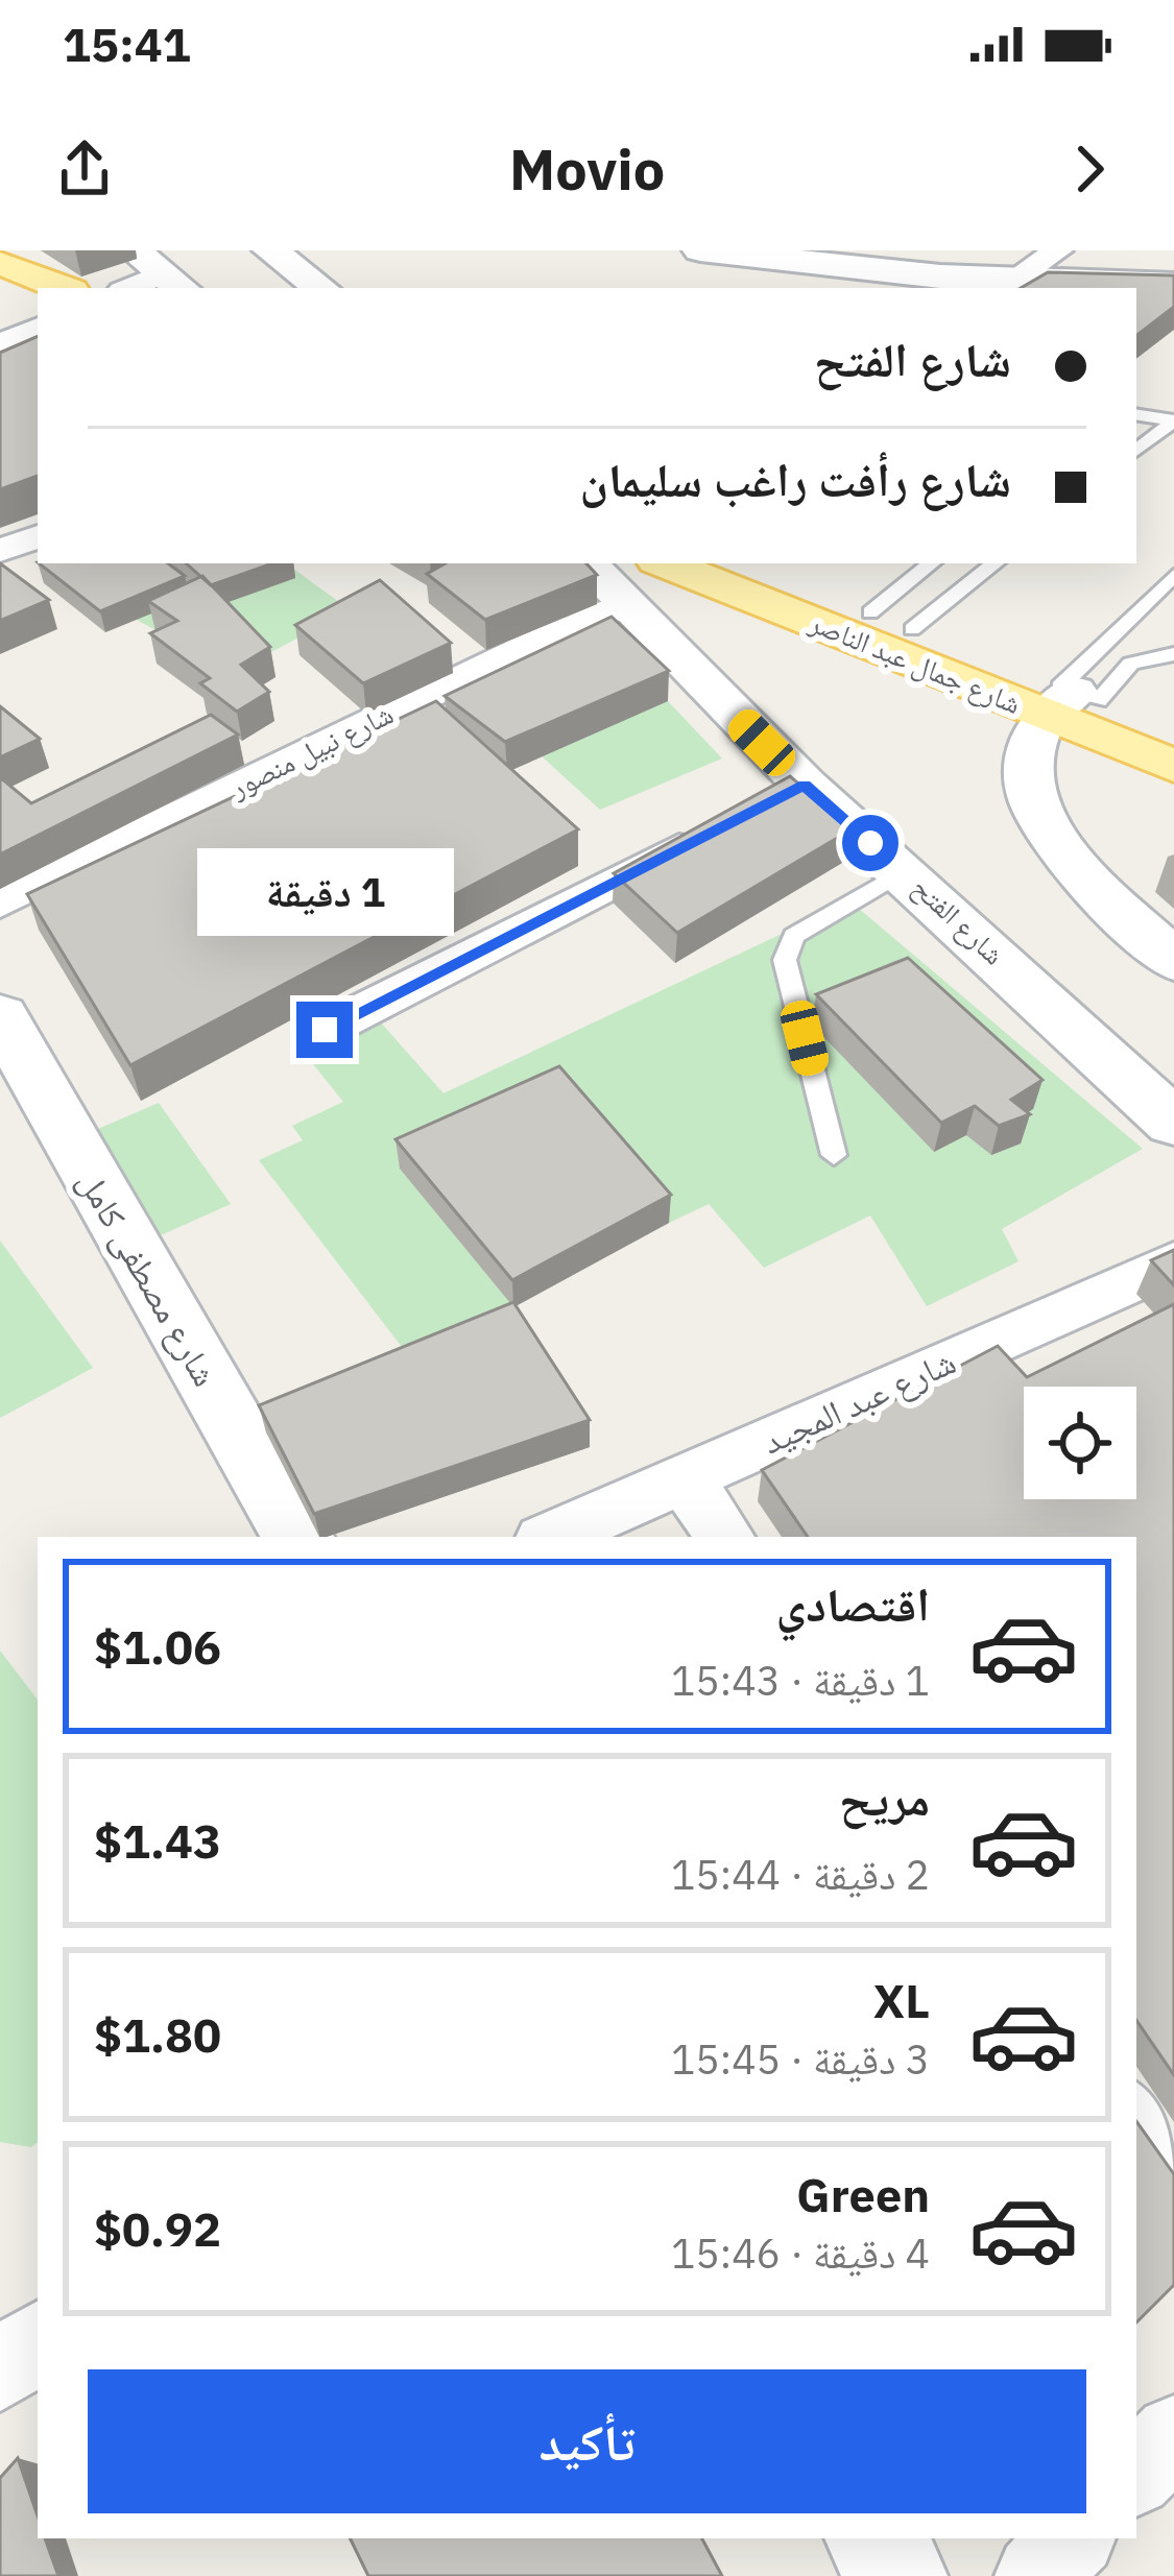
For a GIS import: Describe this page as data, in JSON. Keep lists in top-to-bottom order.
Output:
{
  "streets": {
    "main road": ["شارع جمال عبد الناصر"],
    "street": [
      "شارع نبيل منصور",
      "شارع الفتح",
      "شارع مصطفى كامل",
      "شارع عبد المجيد"
    ]
  },
  "crossings": [
    ["شارع نبيل منصور", "شارع الفتح"]
  ],
  "page": {
    "status": "15:41",
    "header": "Movio",
    "banner": ["شارع الفتح", "شارع رأفت راغب سليمان"],
    "bubble": "1 دقيقة",
    "list": [
      {
        "name": "اقتصادي",
        "note": "1 دقيقة · 15:43",
        "value": "$1.06"
      },
      {
        "name": "مريح",
        "note": "2 دقيقة · 15:44",
        "value": "$1.43"
      },
      {
        "name": "XL",
        "note": "3 دقيقة · 15:45",
        "value": "$1.80"
      },
      {
        "name": "Green",
        "note": "4 دقيقة · 15:46",
        "value": "$0.92"
      }
    ],
    "buttons": "تأكيد"
  }
}
